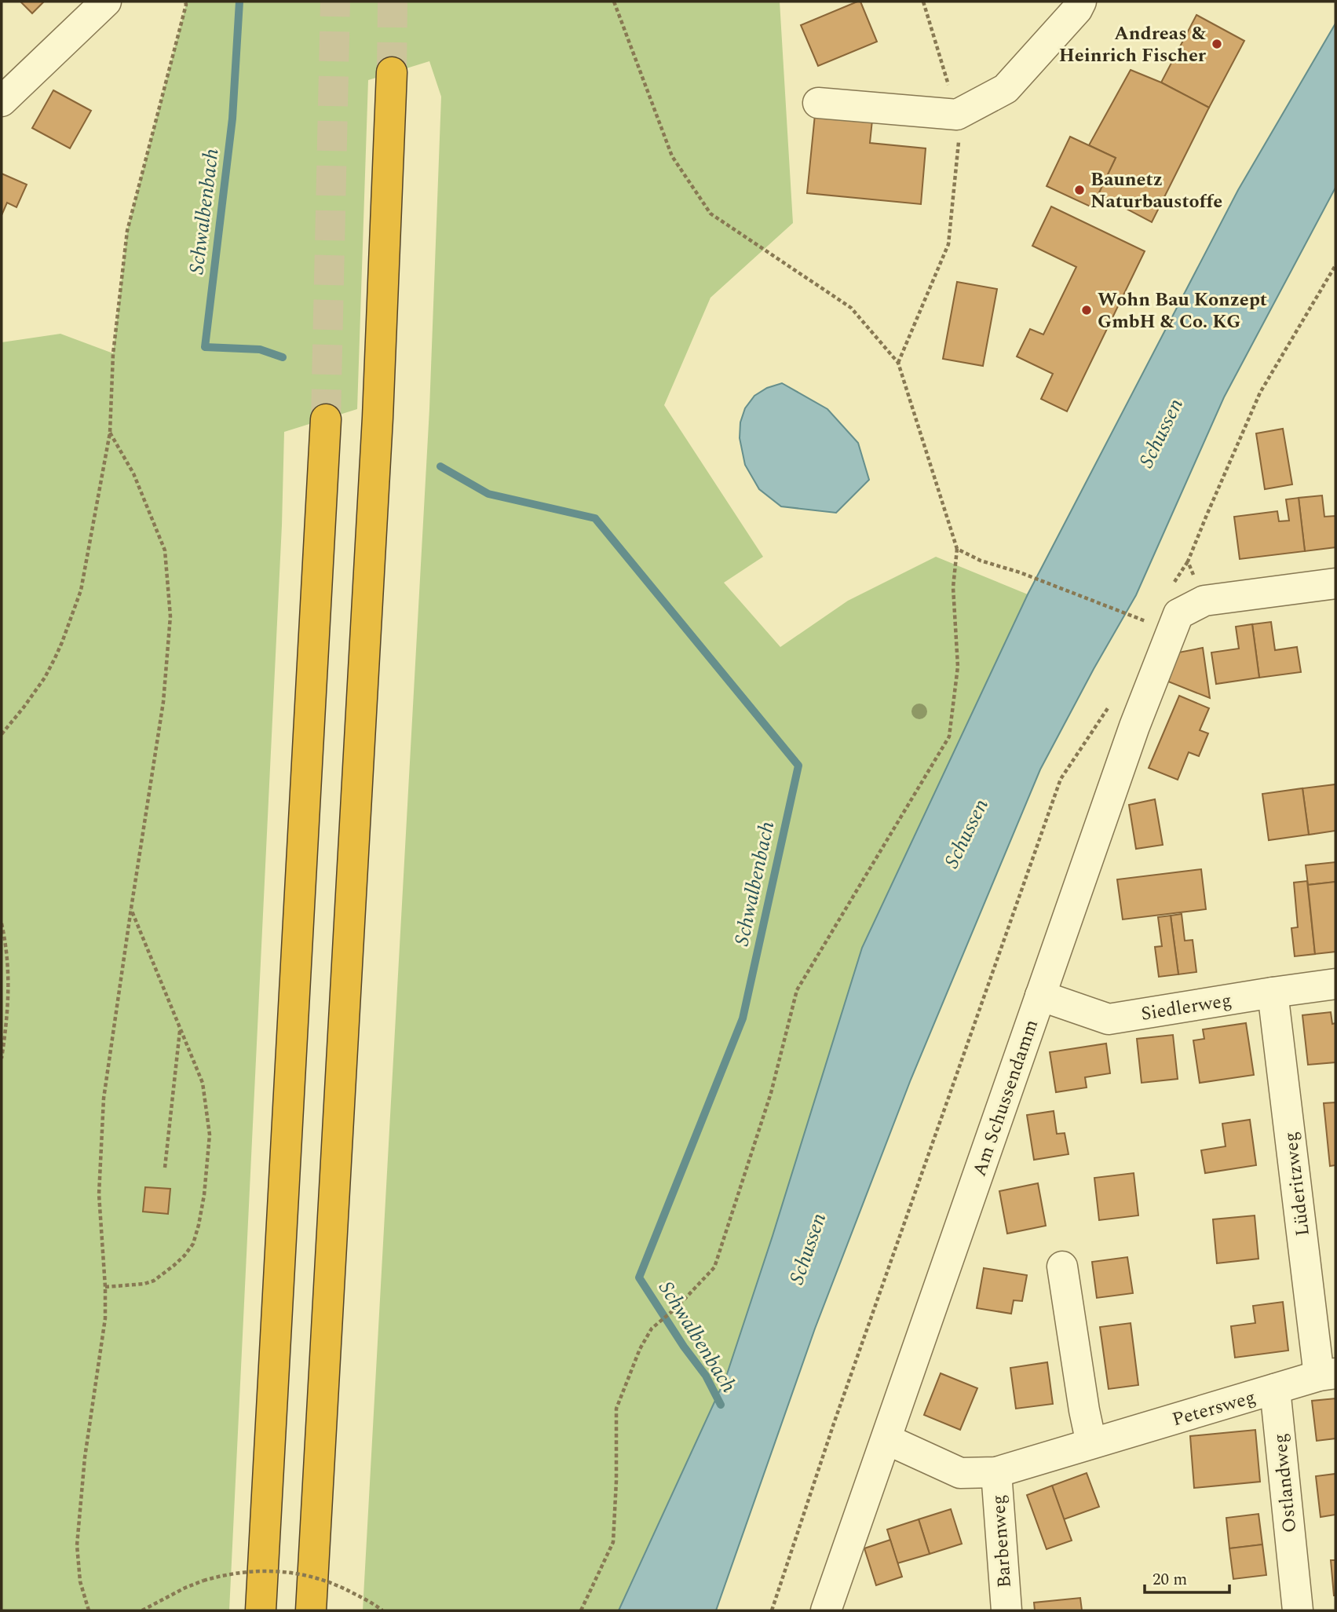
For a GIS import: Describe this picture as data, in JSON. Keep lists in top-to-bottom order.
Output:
{
  "streets": {
    "street": [
      "Siedlerweg",
      "Am Schussendamm",
      "Lüderitzweg",
      "Petersweg",
      "Ostlandweg",
      "Barbenweg"
    ]
  },
  "crossings": [
    ["Siedlerweg", "Am Schussendamm"],
    ["Siedlerweg", "Lüderitzweg"],
    ["Am Schussendamm", "Petersweg"],
    ["Lüderitzweg", "Petersweg"],
    ["Petersweg", "Ostlandweg"],
    ["Petersweg", "Barbenweg"]
  ],
  "water": ["Schwalbenbach", "Schussen"],
  "places": ["Andreas & Heinrich Fischer", "Baunetz Naturbaustoffe", "Wohn Bau Konzept GmbH & Co. KG"],
  "scale_bar": "20 m"
}
